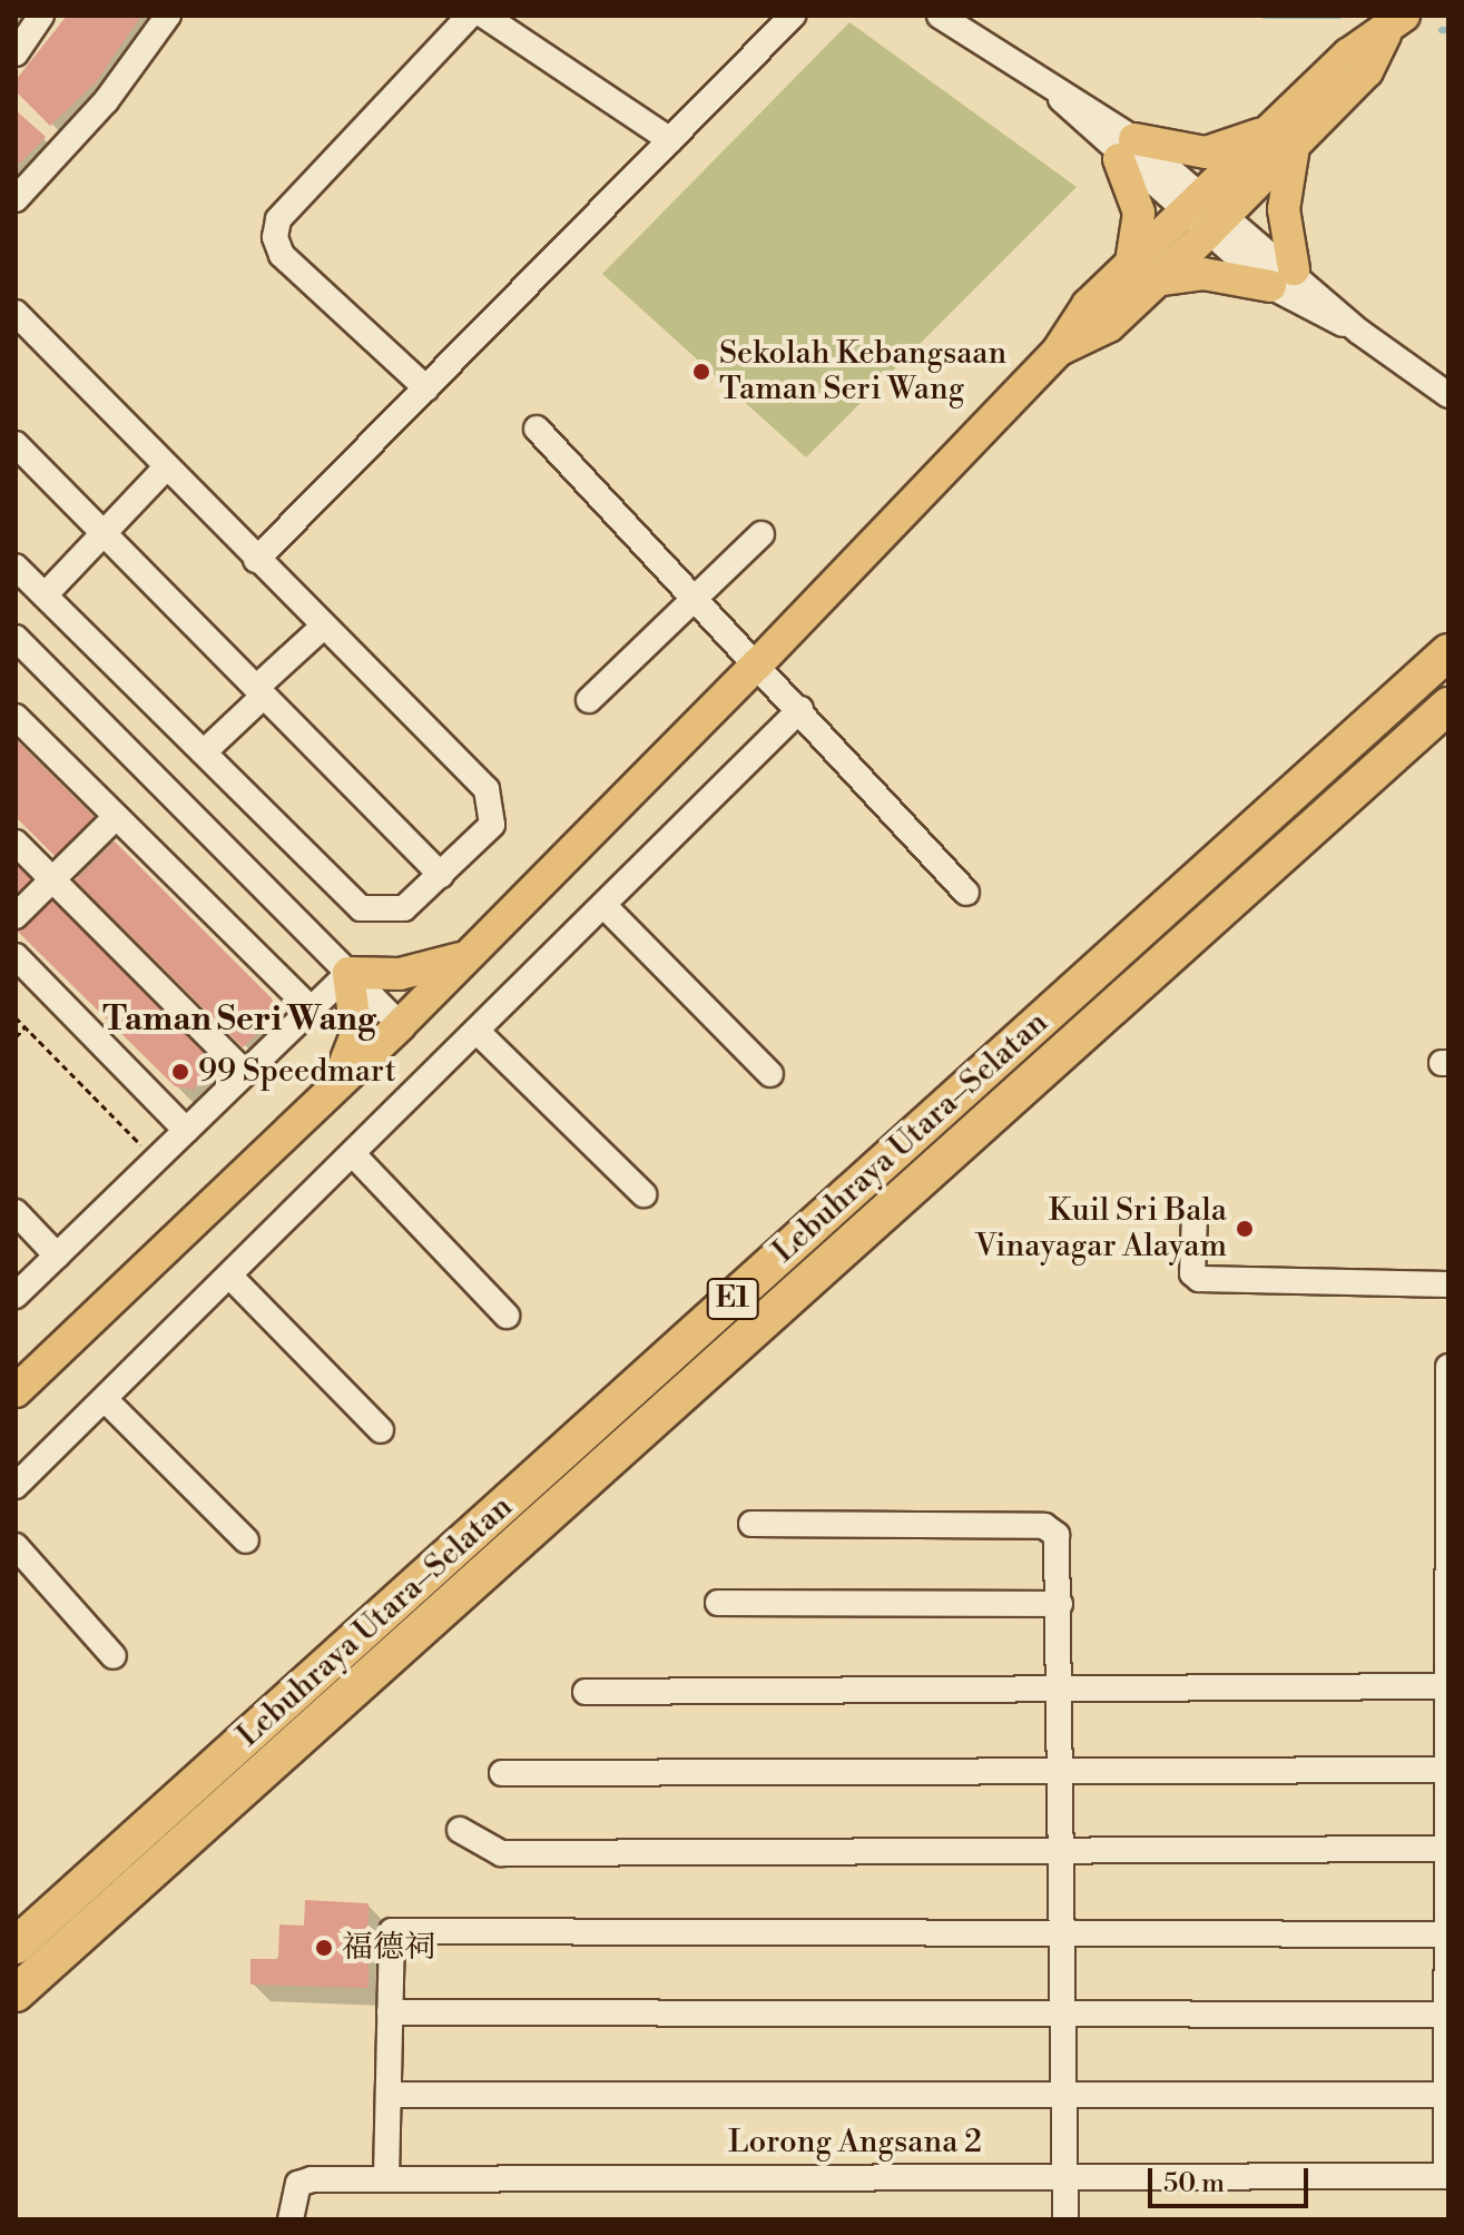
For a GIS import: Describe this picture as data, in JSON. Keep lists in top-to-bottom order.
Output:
{
  "streets": {
    "highway": ["Lebuhraya Utara–Selatan", "E1"],
    "street": ["Lorong Angsana 2"]
  },
  "districts": ["Taman Seri Wang"],
  "places": [
    "Sekolah Kebangsaan Taman Seri Wang",
    "99 Speedmart",
    "Kuil Sri Bala Vinayagar Alayam",
    "福德祠"
  ],
  "scale_bar": "50 m"
}
